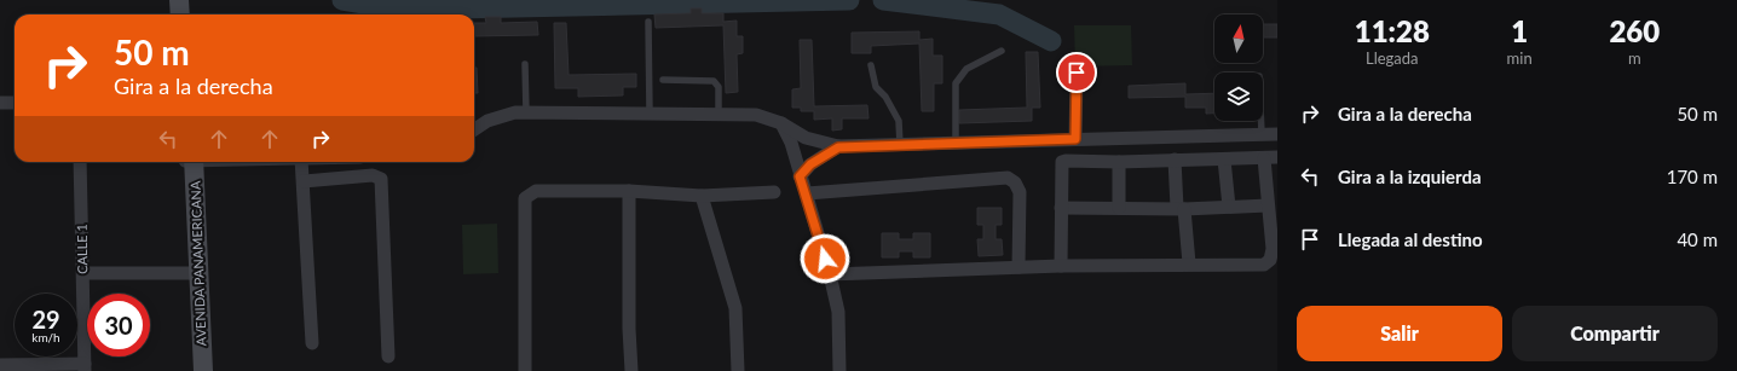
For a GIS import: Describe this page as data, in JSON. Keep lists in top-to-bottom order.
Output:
{
  "streets": {
    "main road": ["AVENIDA PANAMERICANA"],
    "street": ["CALLE 1"]
  },
  "north": "top",
  "page": {
    "eta": [
      "11:28",
      "Llegada",
      "1",
      "min",
      "260",
      "m"
    ],
    "turn": ["50 m", "Gira a la derecha"],
    "list": [
      {
        "name": "Gira a la derecha",
        "value": "50 m"
      },
      {
        "name": "Gira a la izquierda",
        "value": "170 m"
      },
      {
        "name": "Llegada al destino",
        "value": "40 m"
      }
    ],
    "speed": "29 km/h",
    "limit": "30",
    "buttons": ["Salir", "Compartir"]
  }
}
